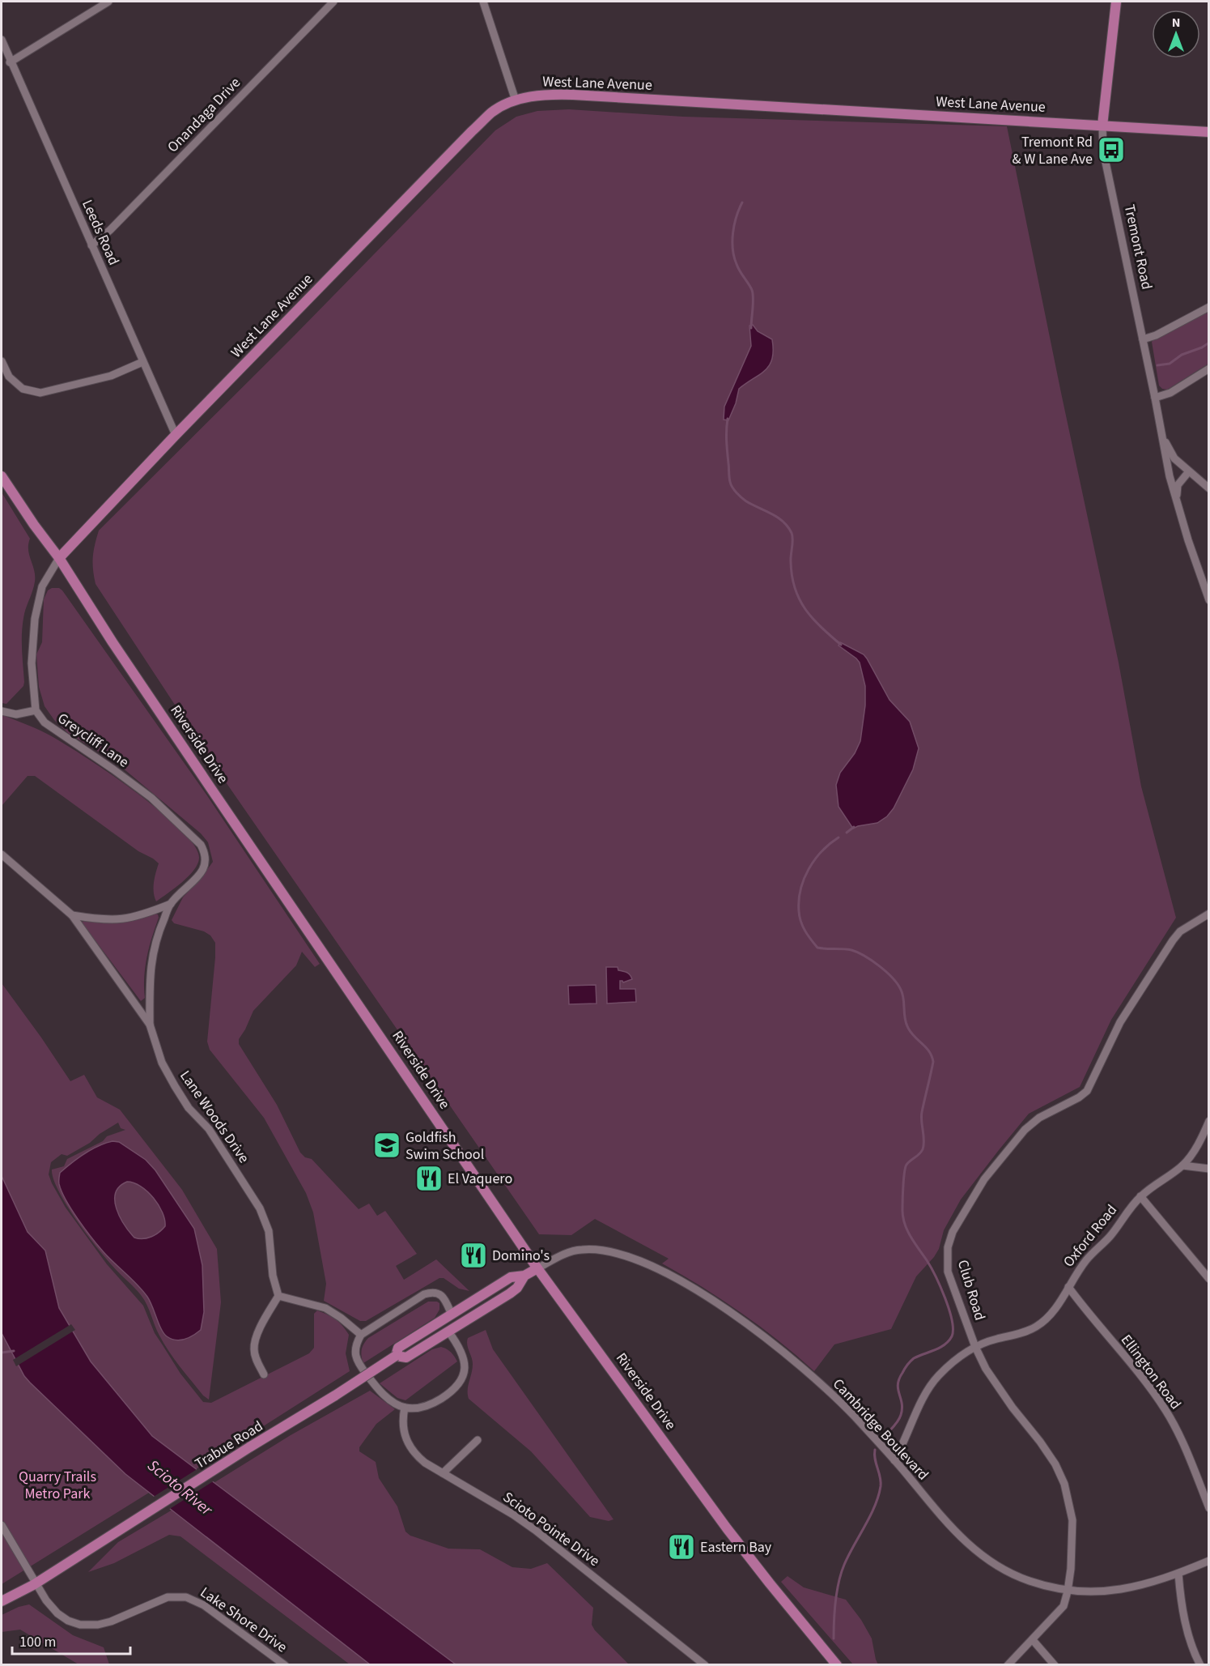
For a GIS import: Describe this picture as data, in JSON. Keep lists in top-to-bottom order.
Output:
{
  "streets": {
    "main road": [
      "West Lane Avenue",
      "Tremont Road",
      "Riverside Drive",
      "Trabue Road"
    ],
    "street": [
      "Onandaga Drive",
      "Leeds Road",
      "Greycliff Lane",
      "Lane Woods Drive",
      "Oxford Road",
      "Club Road",
      "Ellington Road",
      "Cambridge Boulevard",
      "Scioto Pointe Drive",
      "Lake Shore Drive"
    ]
  },
  "crossings": [
    ["West Lane Avenue", "Leeds Road"],
    ["West Lane Avenue", "Tremont Road"],
    ["West Lane Avenue", "Riverside Drive"],
    ["Onandaga Drive", "Leeds Road"],
    ["Greycliff Lane", "Lane Woods Drive"],
    ["Riverside Drive", "Cambridge Boulevard"],
    ["Riverside Drive", "Trabue Road"],
    ["Oxford Road", "Club Road"],
    ["Oxford Road", "Ellington Road"],
    ["Oxford Road", "Cambridge Boulevard"],
    ["Club Road", "Cambridge Boulevard"],
    ["Cambridge Boulevard", "Trabue Road"],
    ["Trabue Road", "Lake Shore Drive"]
  ],
  "water": ["Scioto River"],
  "parks": ["Quarry Trails Metro Park"],
  "places": {
    "bus stop": ["Tremont Rd & W Lane Ave"],
    "school or university": ["Goldfish Swim School"],
    "restaurant": ["El Vaquero", "Domino's", "Eastern Bay"]
  },
  "scale_bar": "100 m",
  "north": "top"
}
